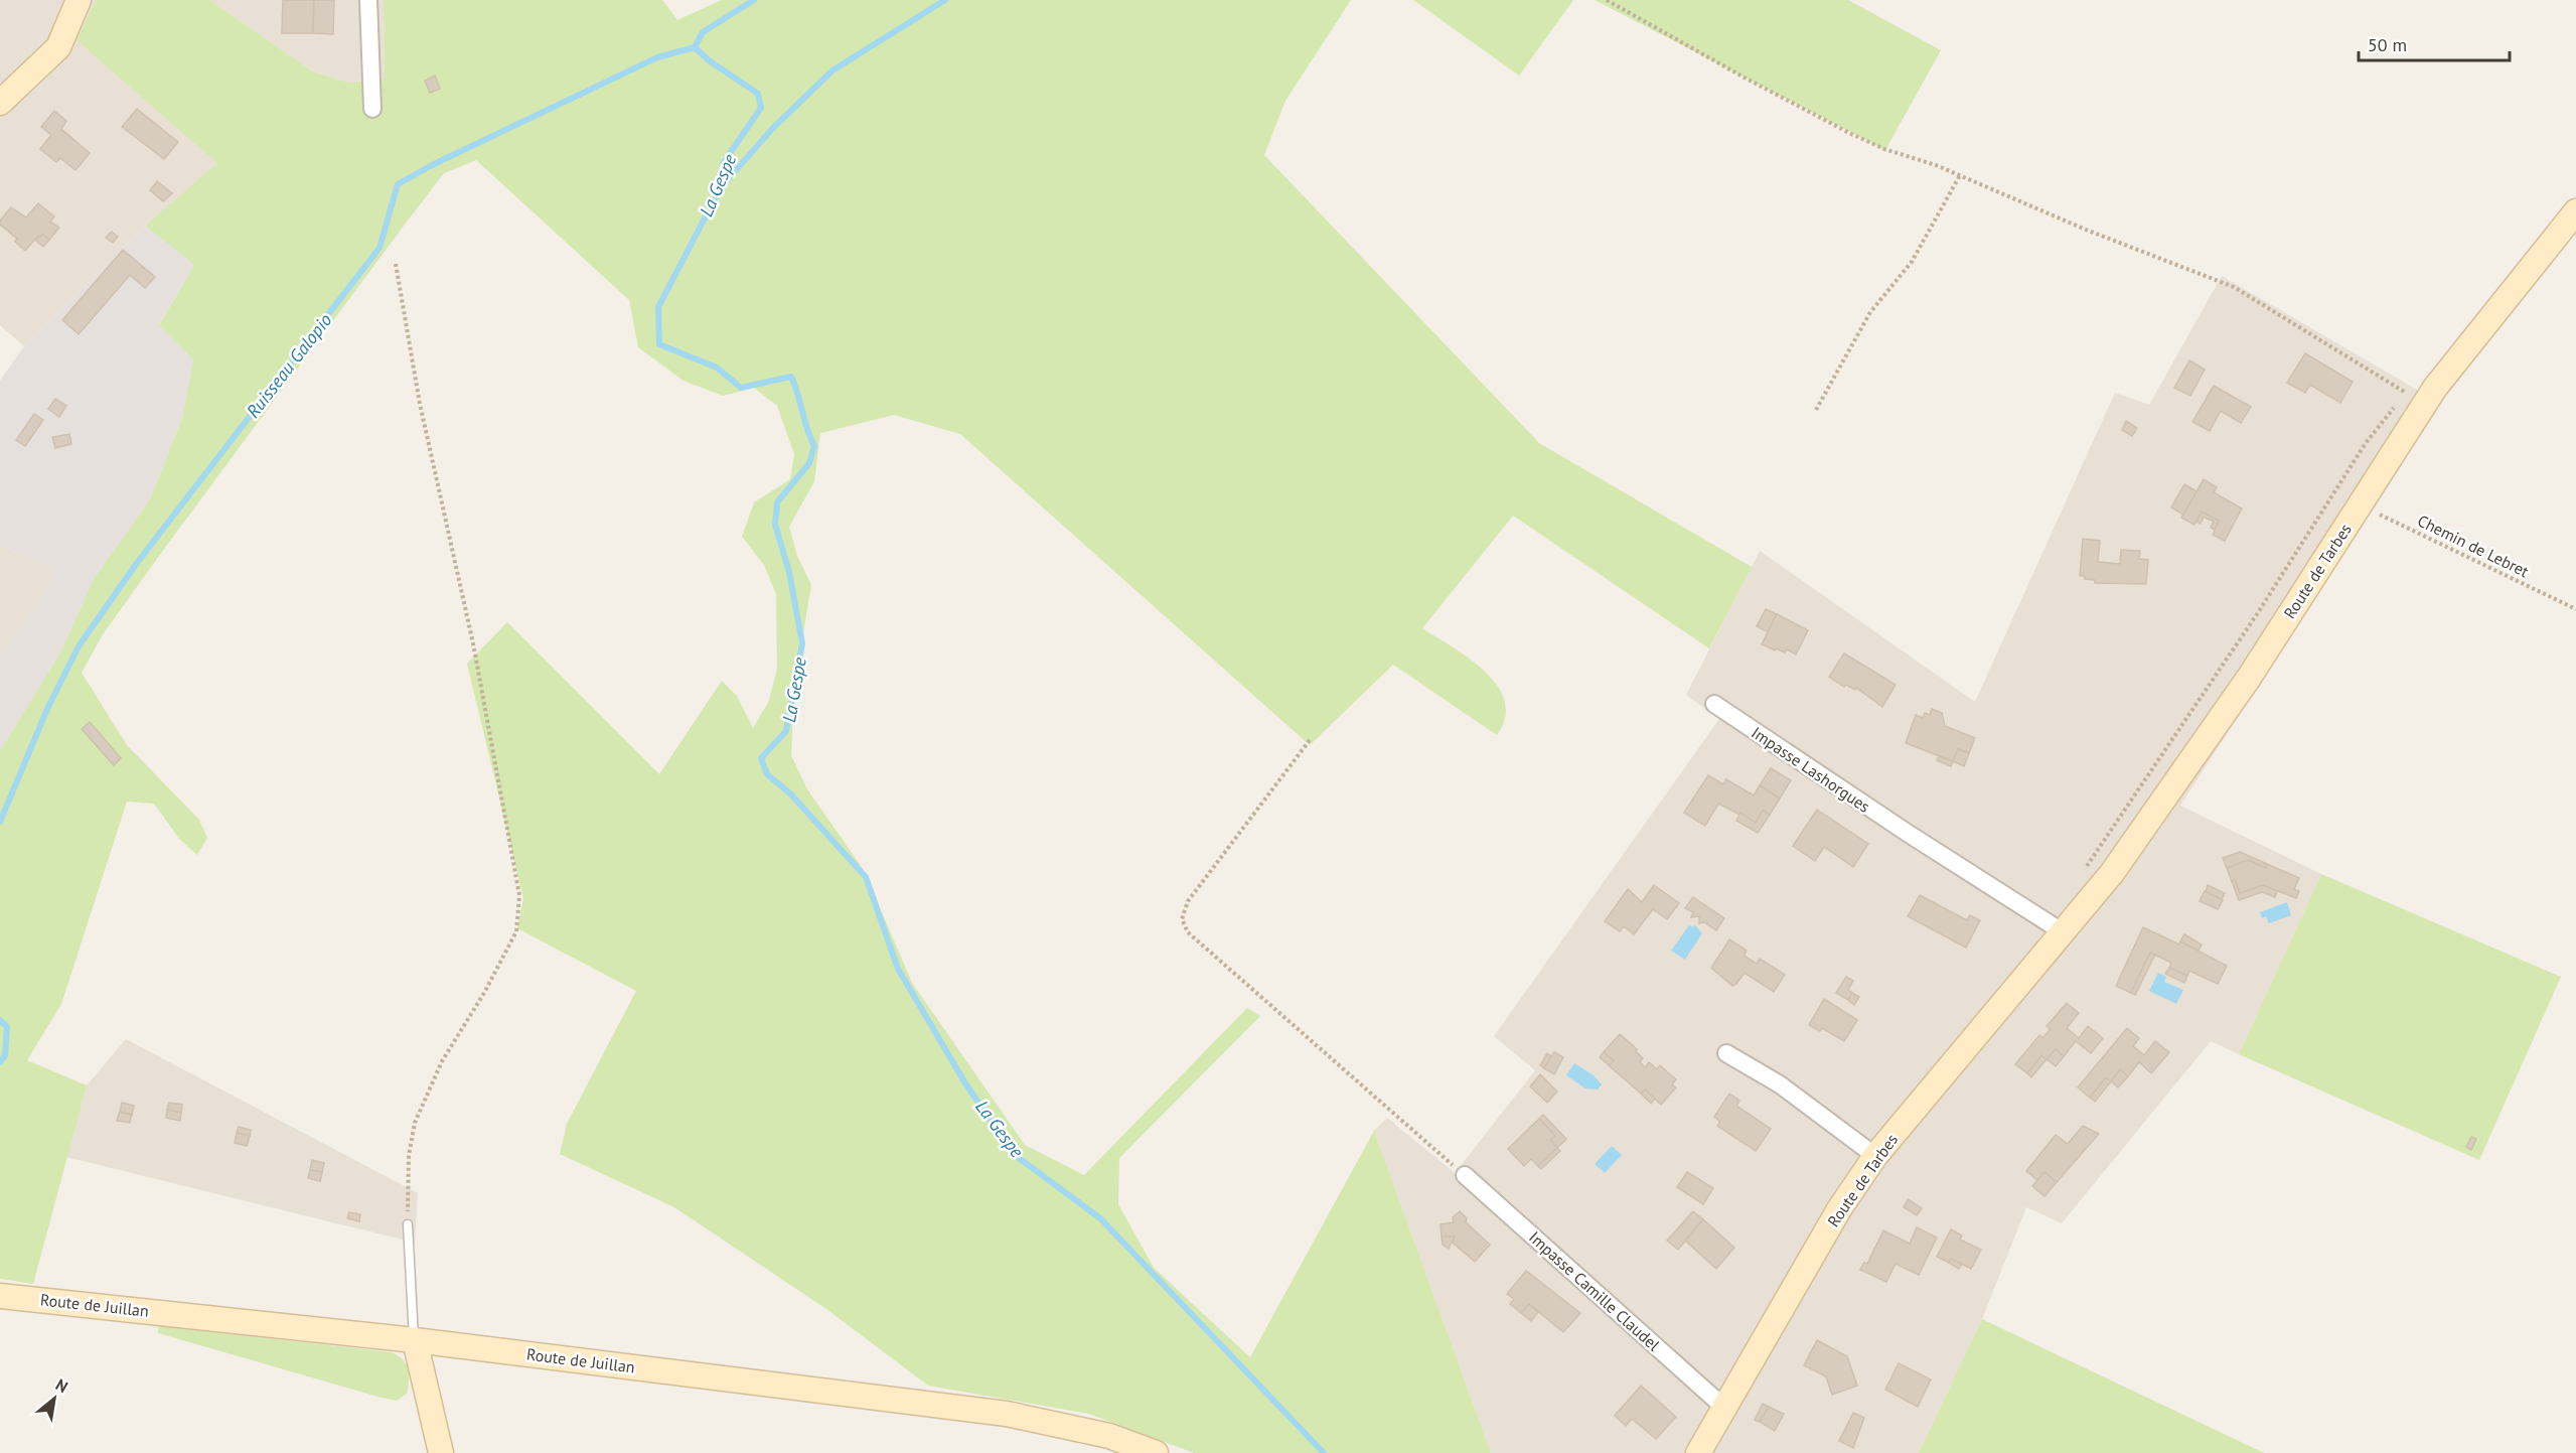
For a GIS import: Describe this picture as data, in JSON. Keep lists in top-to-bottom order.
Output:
{
  "streets": {
    "street": [
      "Route de Tarbes",
      "Impasse Lashorgues",
      "Impasse Camille Claudel",
      "Route de Juillan"
    ],
    "path": ["Chemin de Lebret"]
  },
  "crossings": [
    ["Chemin de Lebret", "Route de Tarbes"],
    ["Route de Tarbes", "Impasse Lashorgues"],
    ["Route de Tarbes", "Impasse Camille Claudel"]
  ],
  "water": ["La Gespe", "Ruisseau Galopio"],
  "scale_bar": "50 m",
  "north": "top right"
}
